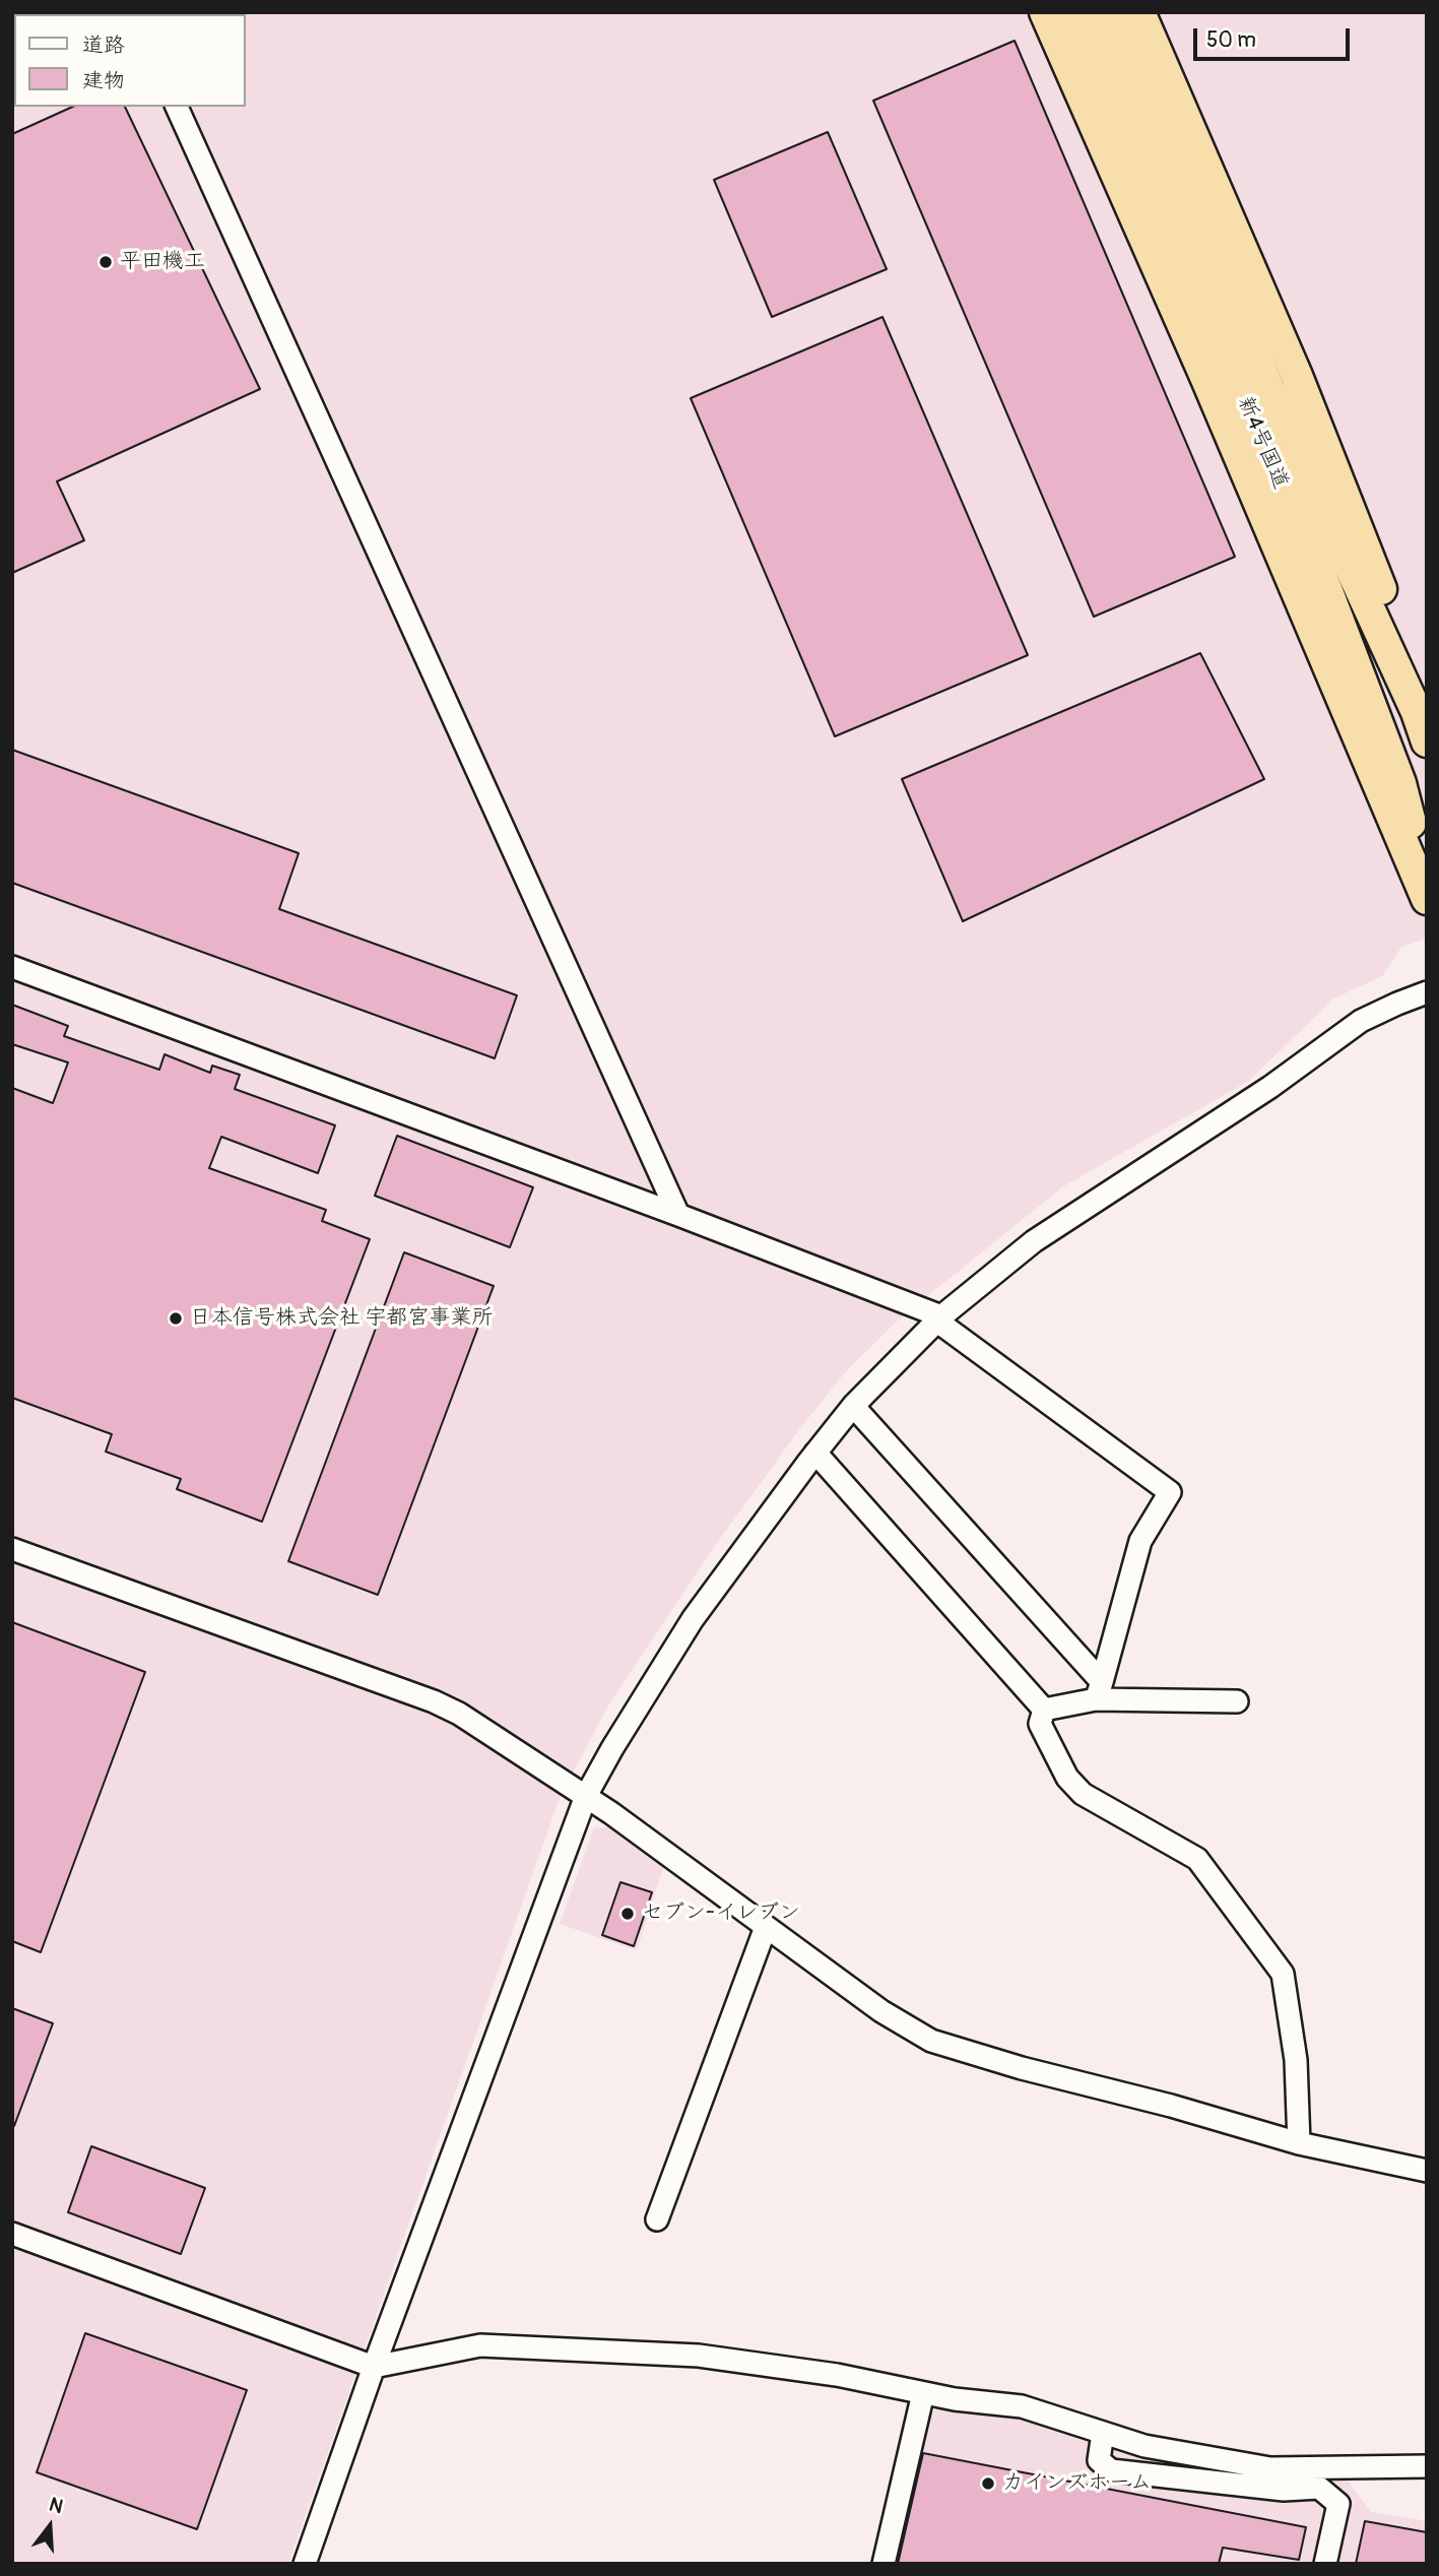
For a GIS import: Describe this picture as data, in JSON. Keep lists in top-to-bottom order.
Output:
{
  "streets": {
    "highway": ["新4号国道"]
  },
  "places": [
    "平田機工",
    "日本信号株式会社 宇都宮事業所",
    "セブン-イレブン",
    "カインズホーム"
  ],
  "legend": ["道路", "建物"],
  "scale_bar": "50 m",
  "north": "top"
}
